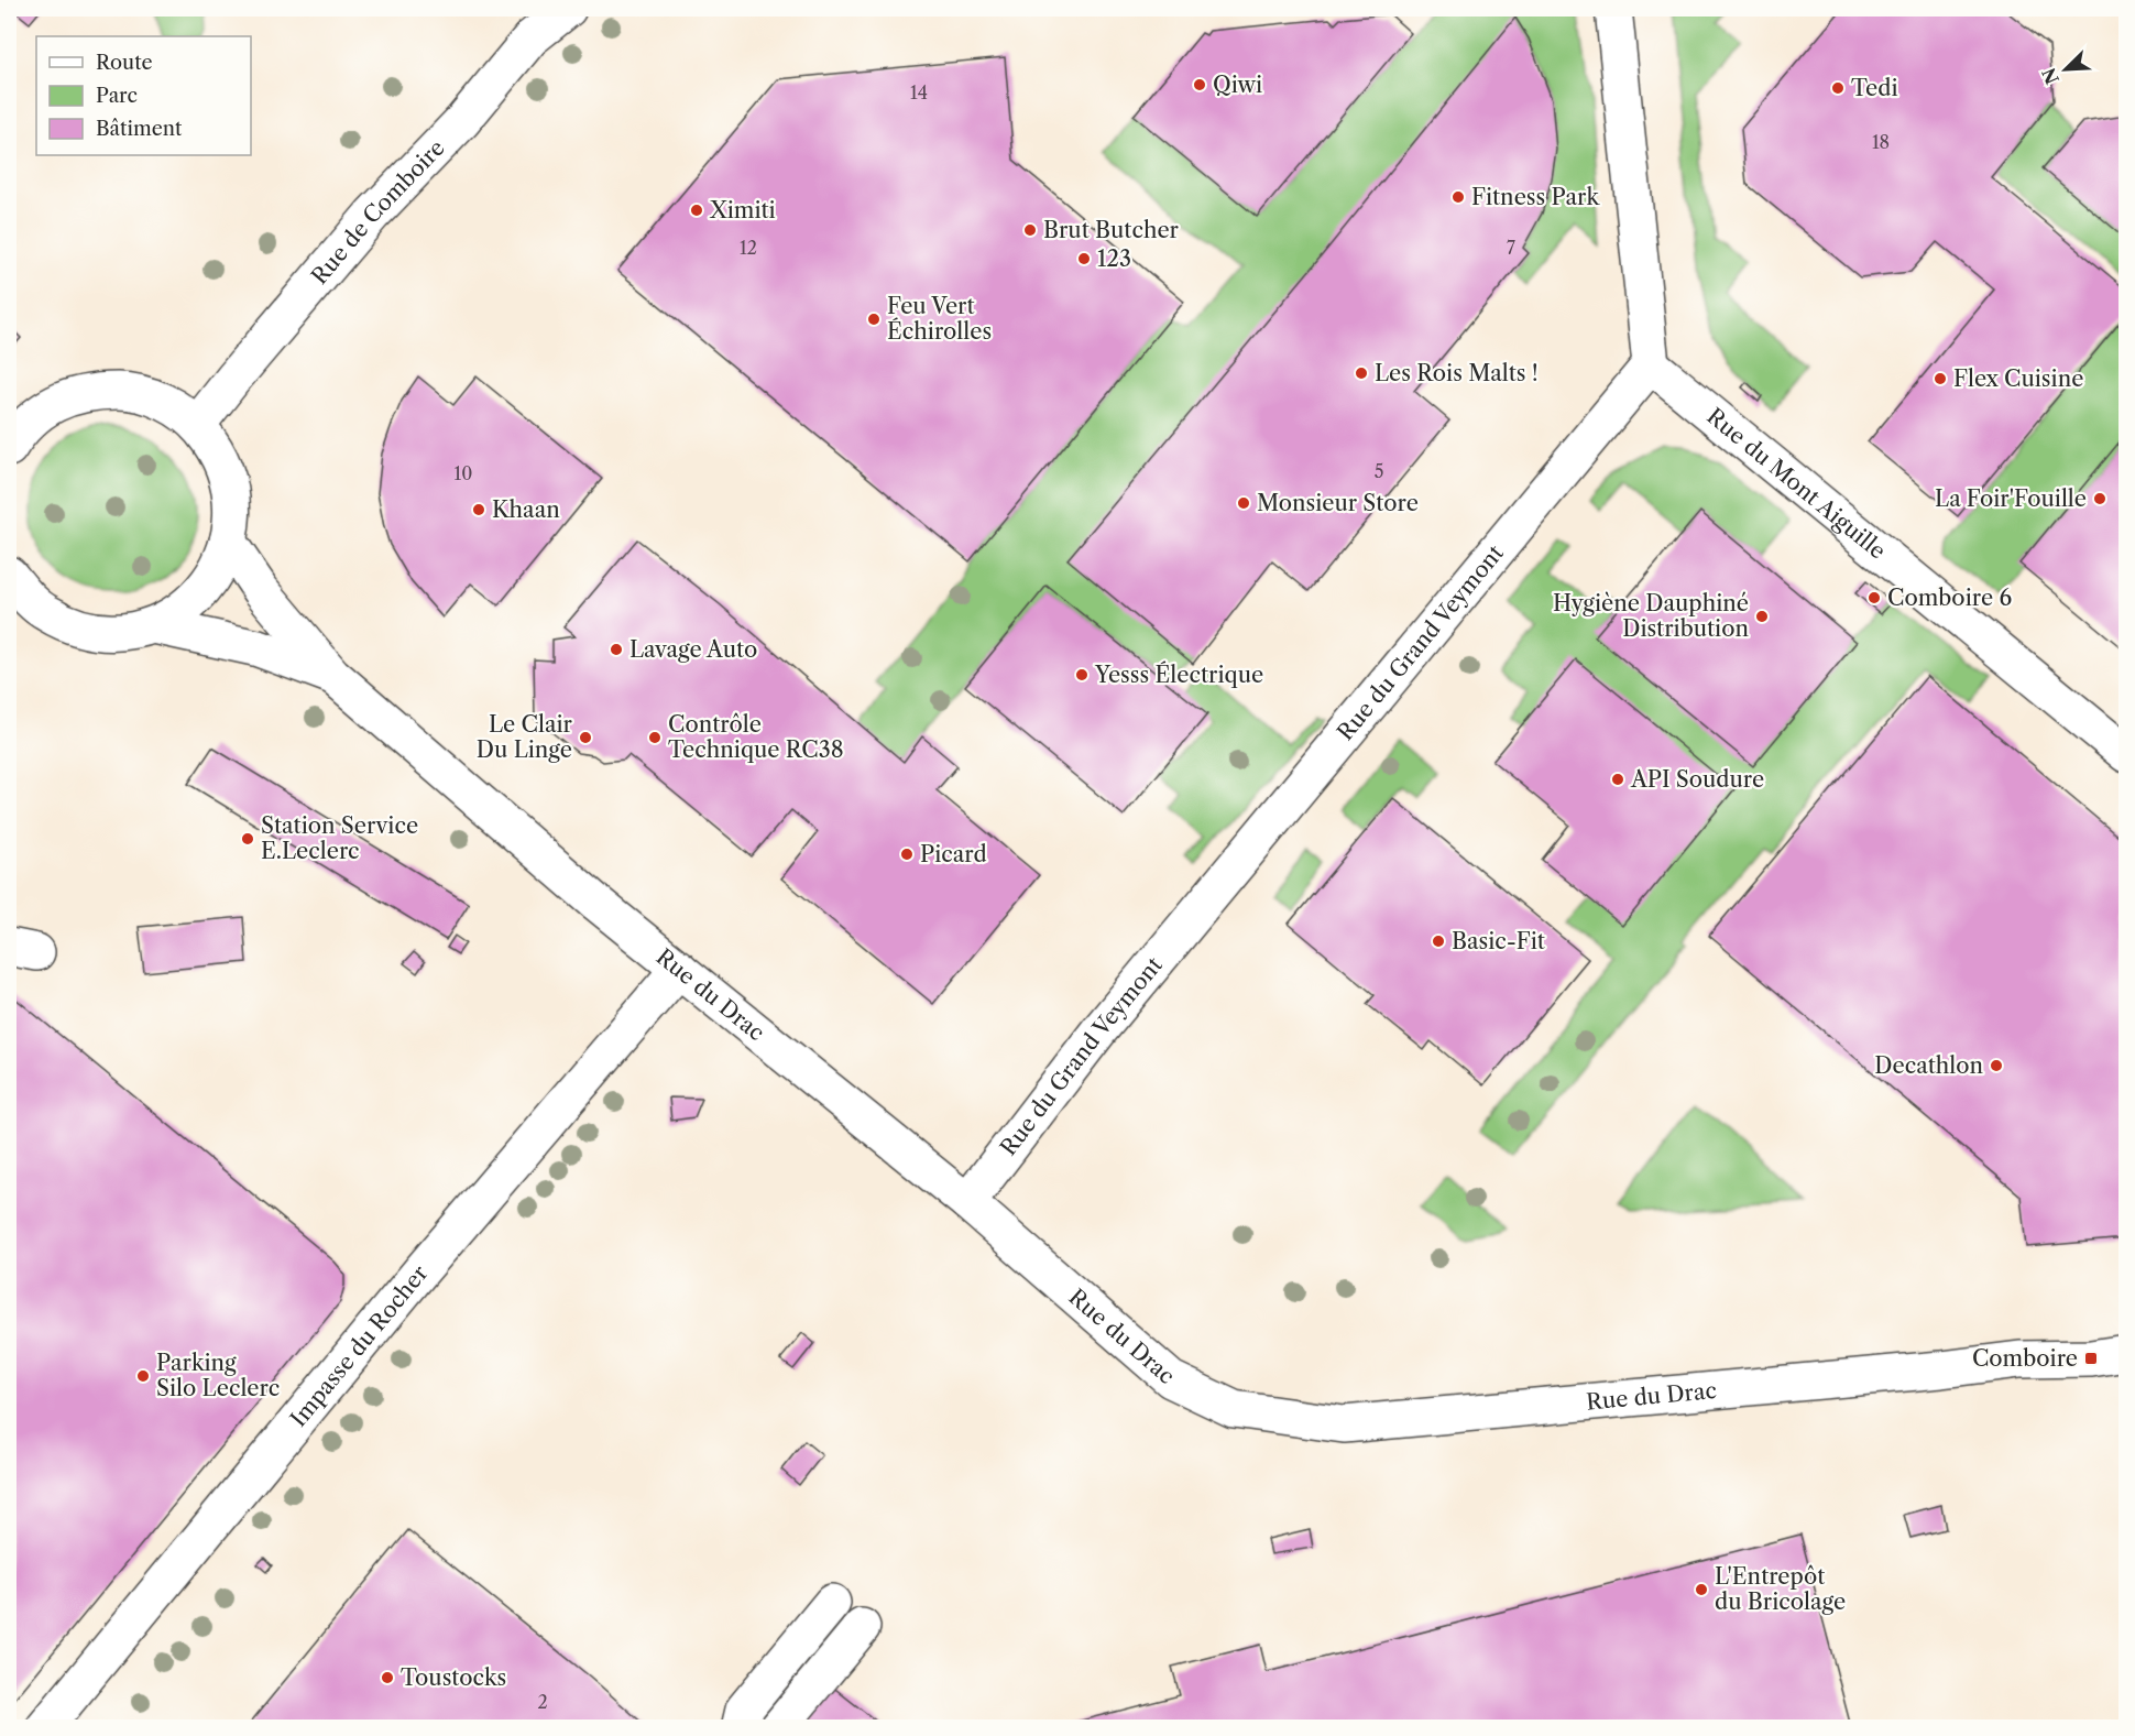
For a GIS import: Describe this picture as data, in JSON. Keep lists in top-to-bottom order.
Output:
{
  "streets": {
    "street": [
      "Rue de Comboire",
      "Rue du Mont Aiguille",
      "Rue du Grand Veymont",
      "Rue du Drac",
      "Impasse du Rocher"
    ]
  },
  "crossings": [
    ["Rue du Mont Aiguille", "Rue du Grand Veymont"],
    ["Rue du Grand Veymont", "Rue du Drac"],
    ["Rue du Drac", "Impasse du Rocher"]
  ],
  "places": {
    "other": [
      "Qiwi",
      "Tedi",
      "Fitness Park",
      "Ximiti",
      "Brut Butcher",
      "123",
      "Feu Vert Échirolles",
      "Les Rois Malts !",
      "Flex Cuisine",
      "La Foir'Fouille",
      "Monsieur Store",
      "Khaan",
      "Comboire 6",
      "Hygiène Dauphiné Distribution",
      "Lavage Auto",
      "Yesss Électrique",
      "Le Clair Du Linge",
      "Contrôle Technique RC38",
      "API Soudure",
      "Station Service E.Leclerc",
      "Picard",
      "Basic-Fit",
      "Decathlon",
      "Parking Silo Leclerc",
      "L'Entrepôt du Bricolage",
      "Toustocks"
    ],
    "transit": ["Comboire"]
  },
  "house_numbers": [
    "14",
    "18",
    "12",
    "7",
    "5",
    "10",
    "2"
  ],
  "legend": ["Route", "Parc", "Bâtiment"],
  "north": "bottom left"
}
